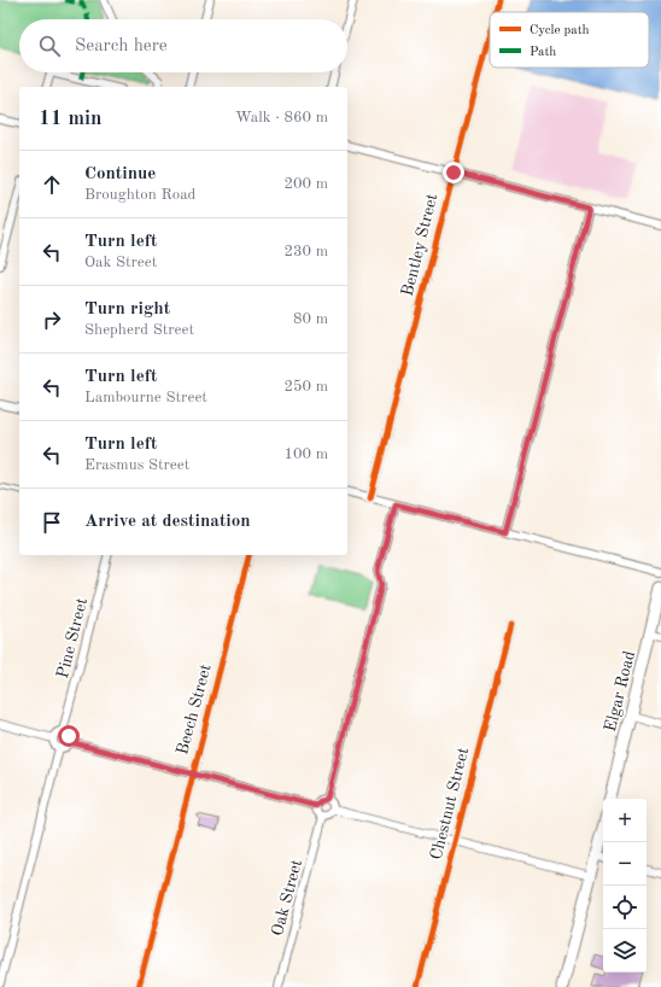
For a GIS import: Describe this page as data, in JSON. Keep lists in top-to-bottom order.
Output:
{
  "streets": {
    "main road": ["Elgar Road"],
    "street": [
      "Bentley Street",
      "Pine Street",
      "Beech Street",
      "Chestnut Street",
      "Oak Street"
    ]
  },
  "legend": ["Cycle path", "Path"],
  "page": {
    "search": "Search here",
    "heading": ["11 min", "Walk · 860 m"],
    "list": [
      ["Continue", "Broughton Road", "200 m"],
      ["Turn left", "Oak Street", "230 m"],
      ["Turn right", "Shepherd Street", "80 m"],
      ["Turn left", "Lambourne Street", "250 m"],
      ["Turn left", "Erasmus Street", "100 m"],
      "Arrive at destination"
    ],
    "map_buttons": ["+", "−"]
  }
}
